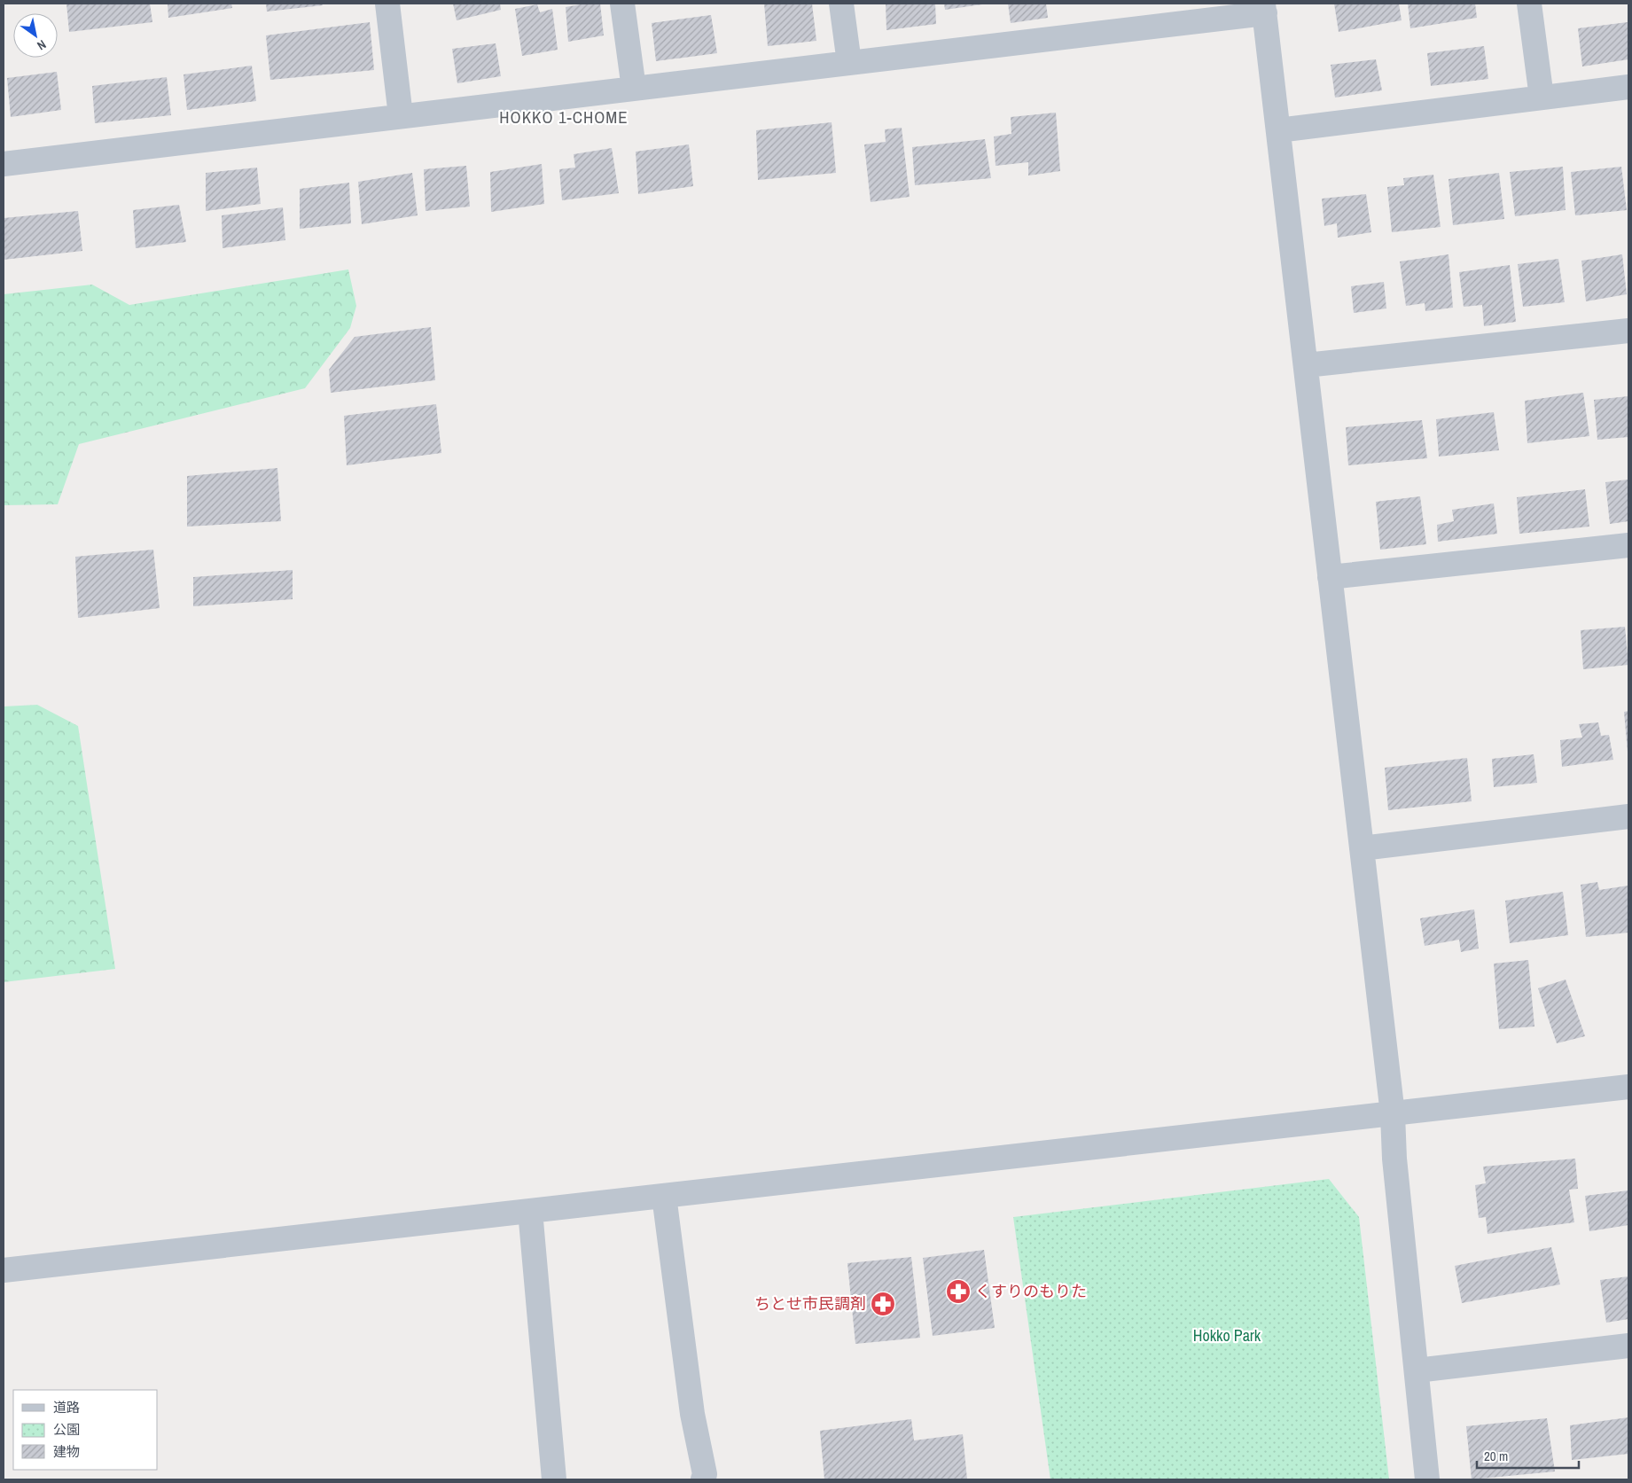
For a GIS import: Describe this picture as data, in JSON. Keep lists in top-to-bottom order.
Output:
{
  "districts": ["HOKKO 1-CHOME"],
  "parks": ["Hokko Park"],
  "places": {
    "pharmacy": ["くすりのもりた", "ちとせ市民調剤"]
  },
  "legend": ["道路", "公園", "建物"],
  "scale_bar": "20 m",
  "north": "bottom right"
}
